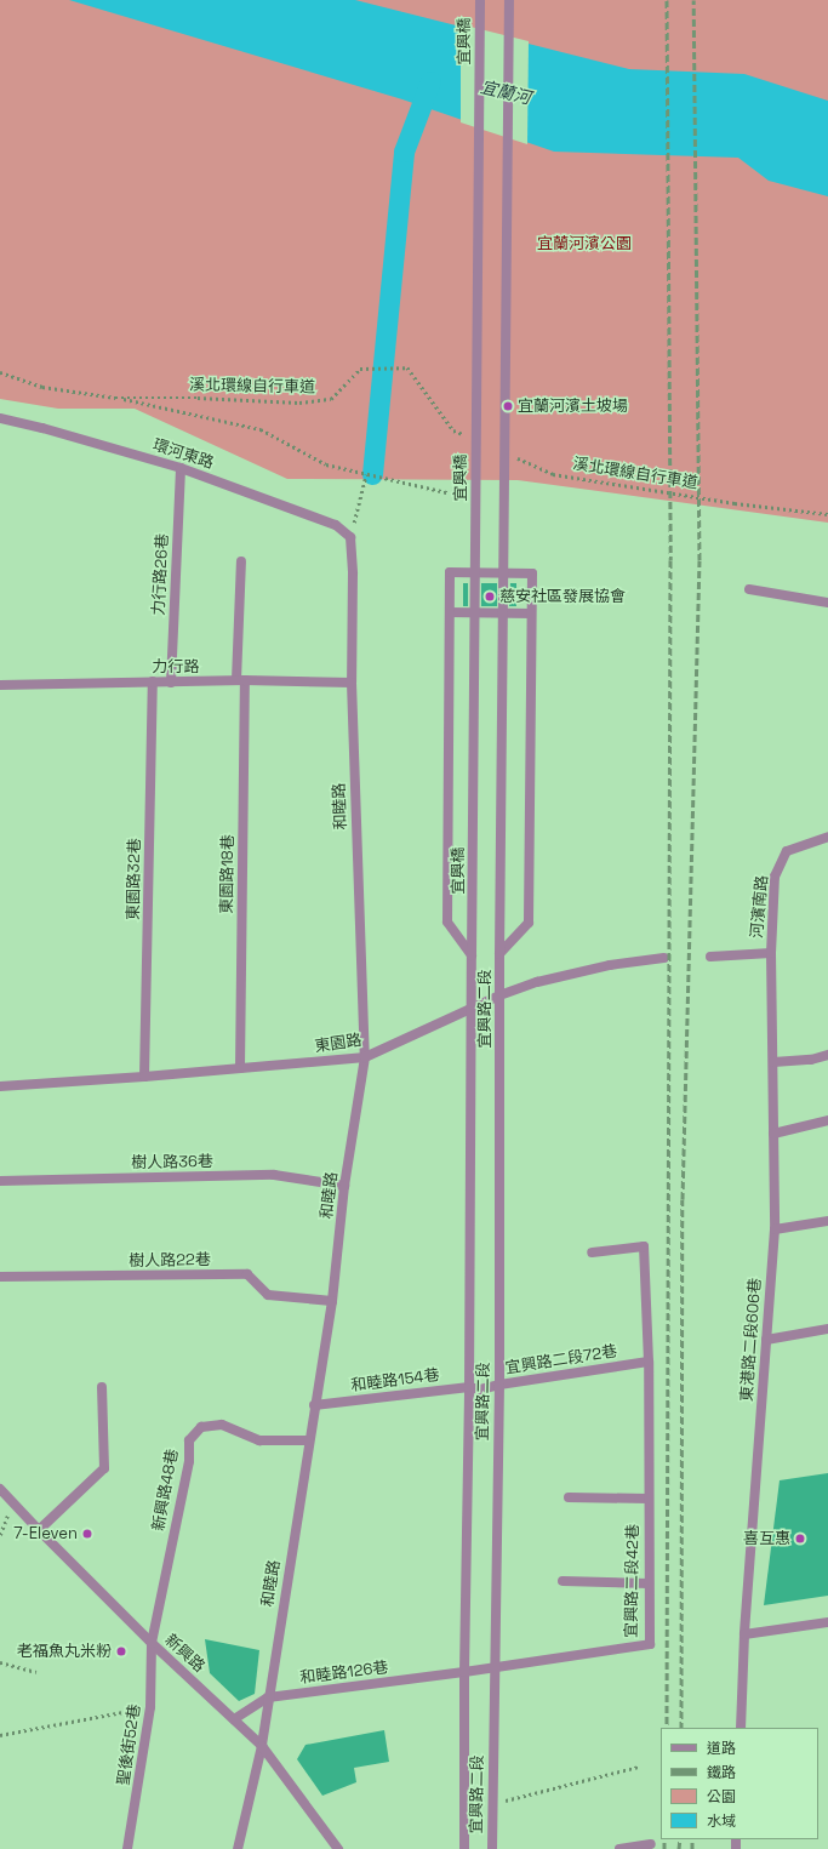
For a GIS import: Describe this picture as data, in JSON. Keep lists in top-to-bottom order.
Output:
{
  "streets": {
    "street": [
      "宜興橋",
      "環河東路",
      "力行路26巷",
      "力行路",
      "和睦路",
      "東園路18巷",
      "東園路32巷",
      "河濱南路",
      "宜興路二段",
      "東園路",
      "樹人路36巷",
      "樹人路22巷",
      "東港路二段606巷",
      "宜興路二段72巷",
      "和睦路154巷",
      "新興路48巷",
      "宜興路二段42巷",
      "新興路",
      "和睦路126巷",
      "聖後街52巷"
    ],
    "path": ["溪北環線自行車道"]
  },
  "crossings": [
    ["宜興橋", "宜興路二段"],
    ["環河東路", "力行路26巷"],
    ["環河東路", "和睦路"],
    ["力行路26巷", "力行路"],
    ["力行路", "和睦路"],
    ["力行路", "東園路18巷"],
    ["力行路", "東園路32巷"],
    ["和睦路", "東園路"],
    ["和睦路", "樹人路36巷"],
    ["和睦路", "樹人路22巷"],
    ["和睦路", "和睦路154巷"],
    ["和睦路", "新興路48巷"],
    ["和睦路", "新興路"],
    ["和睦路", "和睦路126巷"],
    ["東園路18巷", "東園路"],
    ["東園路32巷", "東園路"],
    ["河濱南路", "東港路二段606巷"],
    ["宜興路二段", "東園路"],
    ["宜興路二段", "宜興路二段72巷"],
    ["宜興路二段", "和睦路154巷"],
    ["宜興路二段", "宜興路二段42巷"],
    ["宜興路二段", "和睦路126巷"],
    ["宜興路二段72巷", "和睦路154巷"],
    ["宜興路二段72巷", "宜興路二段42巷"],
    ["新興路48巷", "新興路"],
    ["新興路48巷", "聖後街52巷"],
    ["宜興路二段42巷", "和睦路126巷"],
    ["新興路", "和睦路126巷"],
    ["新興路", "聖後街52巷"]
  ],
  "water": ["宜蘭河"],
  "parks": ["宜蘭河濱公園"],
  "places": [
    "宜蘭河濱土坡場",
    "慈安社區發展協會",
    "7-Eleven",
    "喜互惠",
    "老福魚丸米粉"
  ],
  "legend": [
    "道路",
    "鐵路",
    "公園",
    "水域"
  ]
}
